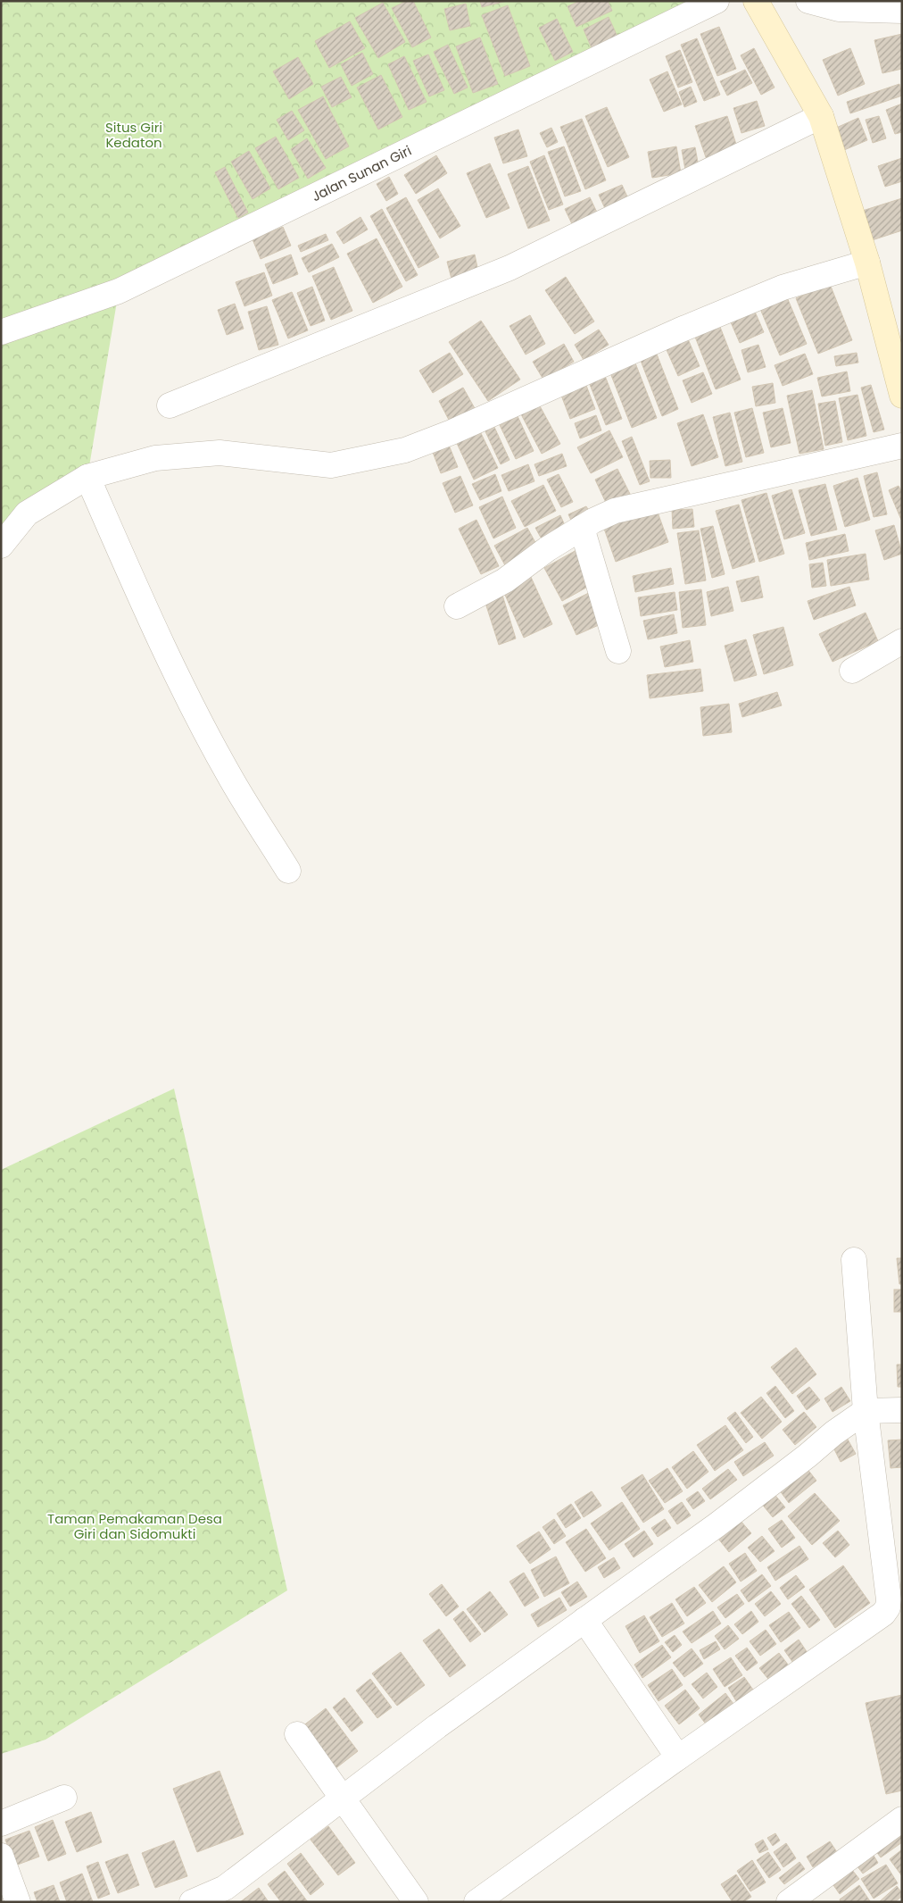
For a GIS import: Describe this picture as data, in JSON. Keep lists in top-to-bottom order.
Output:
{
  "streets": {
    "street": ["Jalan Sunan Giri"]
  },
  "parks": ["Situs Giri Kedaton", "Taman Pemakaman Desa Giri dan Sidomukti"]
}
